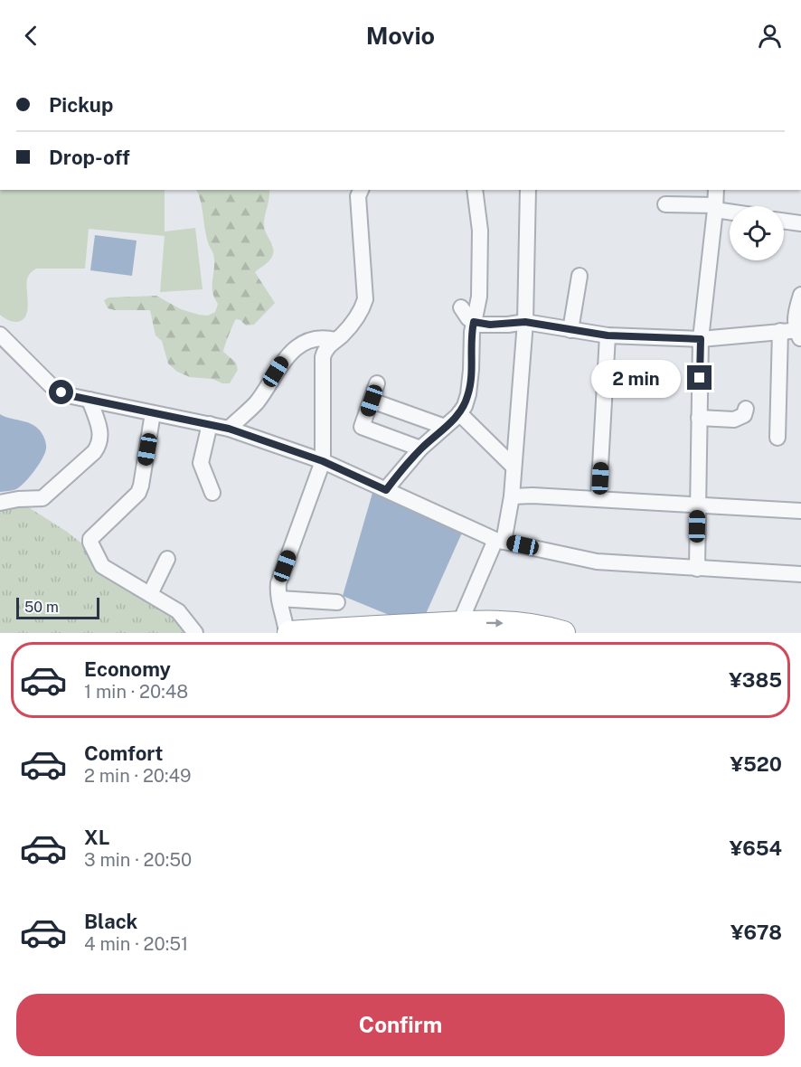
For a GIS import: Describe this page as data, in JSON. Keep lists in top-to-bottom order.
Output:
{
  "scale_bar": "50 m",
  "page": {
    "header": "Movio",
    "banner": ["Pickup", "Drop-off"],
    "bubble": "2 min",
    "scale": "50 m",
    "list": [
      {
        "name": "Economy",
        "note": "1 min · 20:48",
        "value": "¥385"
      },
      {
        "name": "Comfort",
        "note": "2 min · 20:49",
        "value": "¥520"
      },
      {
        "name": "XL",
        "note": "3 min · 20:50",
        "value": "¥654"
      },
      {
        "name": "Black",
        "note": "4 min · 20:51",
        "value": "¥678"
      }
    ],
    "buttons": "Confirm"
  }
}
